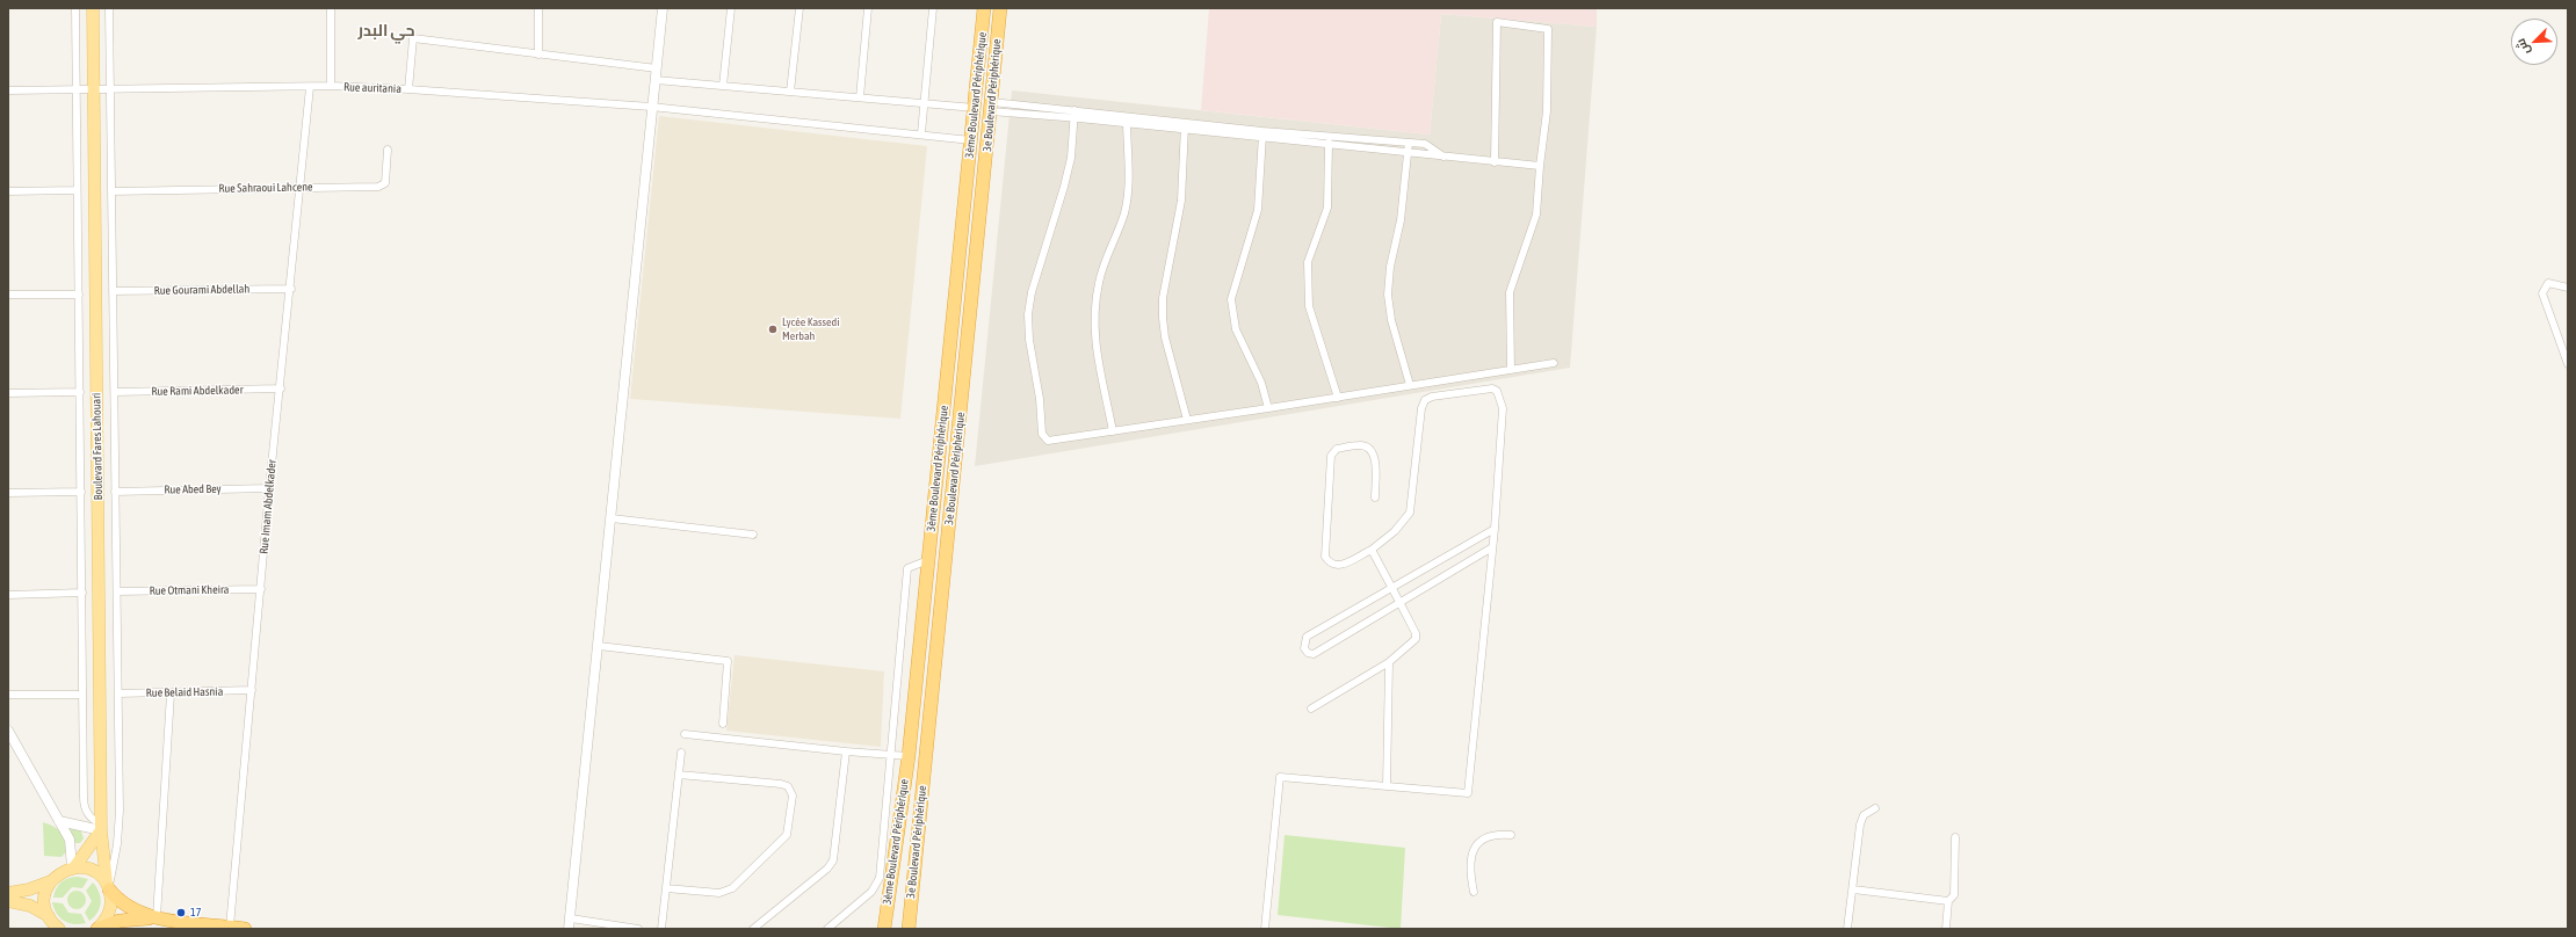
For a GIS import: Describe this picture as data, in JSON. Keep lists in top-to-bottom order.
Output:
{
  "streets": {
    "highway": ["3ème Boulevard Périphérique", "3e Boulevard Périphérique"],
    "main road": ["Boulevard Fares Lahouari"],
    "street": [
      "Rue auritania",
      "Rue Sahraoui Lahcene",
      "Rue Gourami Abdellah",
      "Rue Rami Abdelkader",
      "Rue Abed Bey",
      "Rue Imam Abdelkader",
      "Rue Otmani Kheira",
      "Rue Belaid Hasnia"
    ]
  },
  "crossings": [
    ["Rue auritania", "3ème Boulevard Périphérique"],
    ["Rue auritania", "Boulevard Fares Lahouari"],
    ["Rue auritania", "Rue Imam Abdelkader"],
    ["Rue Sahraoui Lahcene", "Rue Imam Abdelkader"],
    ["Rue Gourami Abdellah", "Rue Imam Abdelkader"],
    ["Rue Rami Abdelkader", "Rue Imam Abdelkader"],
    ["Rue Abed Bey", "Rue Imam Abdelkader"],
    ["Rue Imam Abdelkader", "Rue Otmani Kheira"],
    ["Rue Imam Abdelkader", "Rue Belaid Hasnia"]
  ],
  "districts": ["حي البدر"],
  "places": ["Lycée Kassedi Merbah", "17"],
  "north": "bottom left"
}
